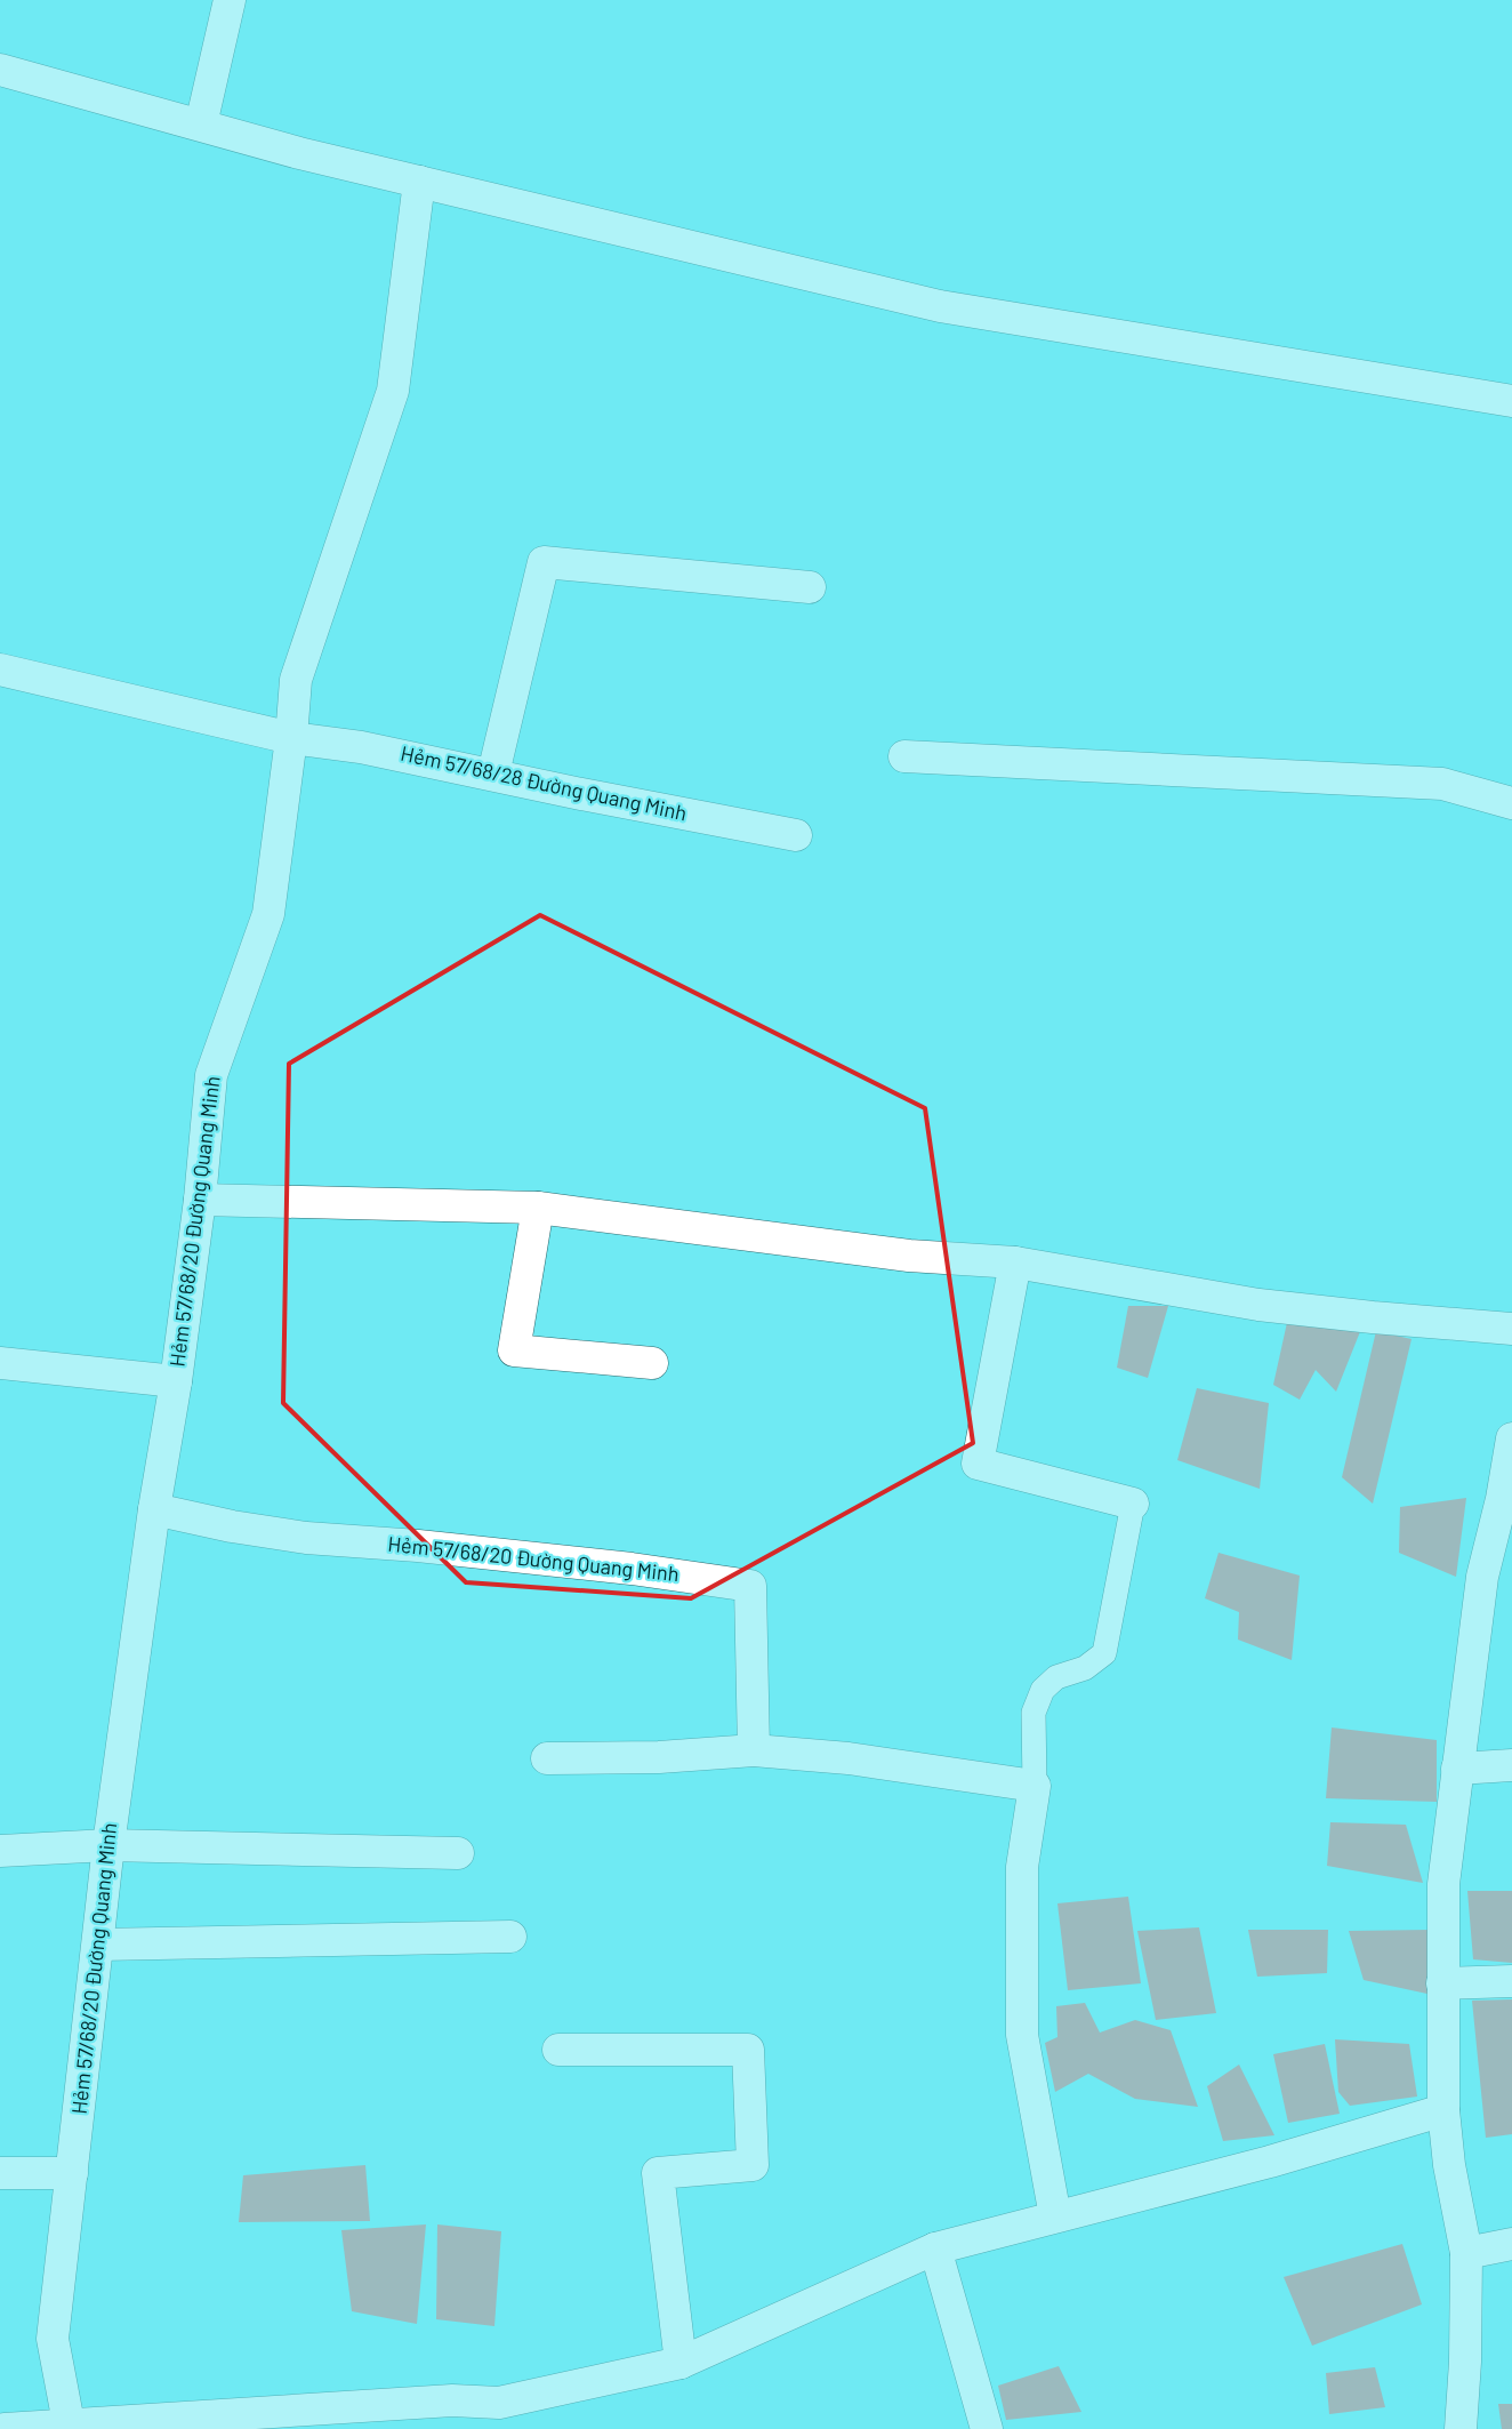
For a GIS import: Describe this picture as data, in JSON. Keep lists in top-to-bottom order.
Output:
{
  "streets": {
    "street": ["Hẻm 57/68/28 Đường Quang Minh", "Hẻm 57/68/20 Đường Quang Minh"]
  },
  "crossings": [
    ["Hẻm 57/68/28 Đường Quang Minh", "Hẻm 57/68/20 Đường Quang Minh"]
  ]
}
